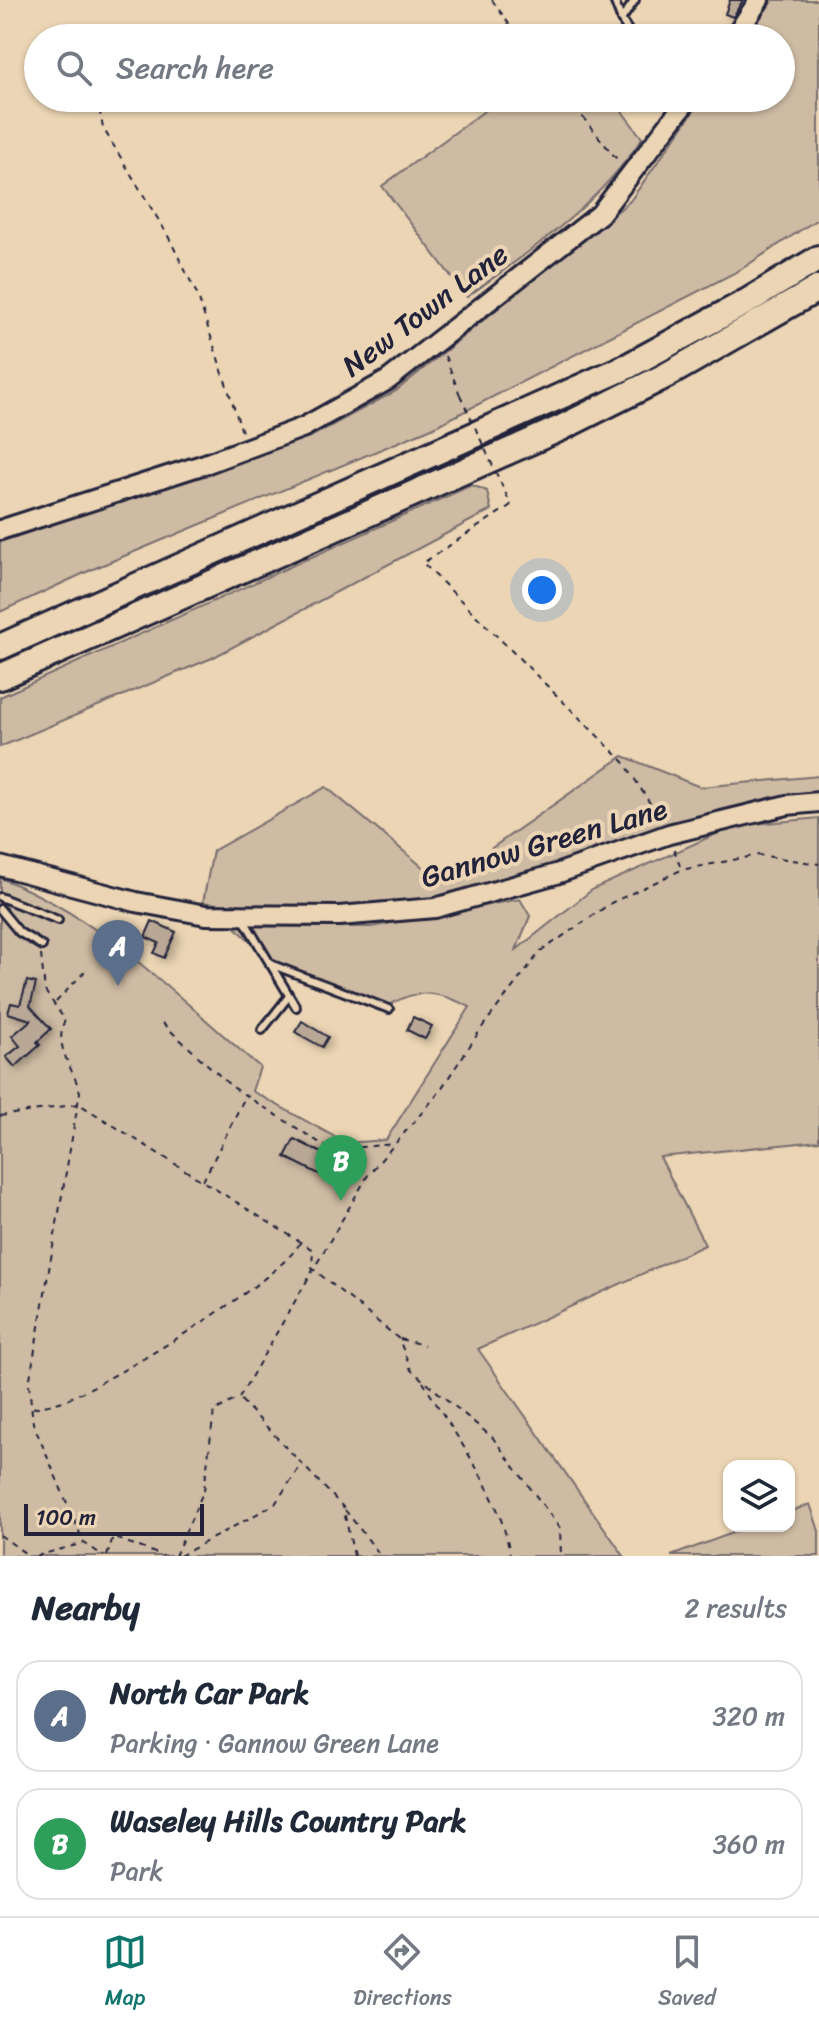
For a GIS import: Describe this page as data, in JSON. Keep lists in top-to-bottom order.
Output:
{
  "streets": {
    "street": ["New Town Lane", "Gannow Green Lane"]
  },
  "scale_bar": "100 m",
  "page": {
    "search": "Search here",
    "pins": ["A", "B"],
    "scale": "100 m",
    "heading": ["Nearby", "2 results"],
    "list": [
      {
        "mark": "A",
        "name": "North Car Park",
        "note": "Parking · Gannow Green Lane",
        "value": "320 m"
      },
      {
        "mark": "B",
        "name": "Waseley Hills Country Park",
        "note": "Park",
        "value": "360 m"
      }
    ],
    "nav": ["Map", "Directions", "Saved"]
  }
}
